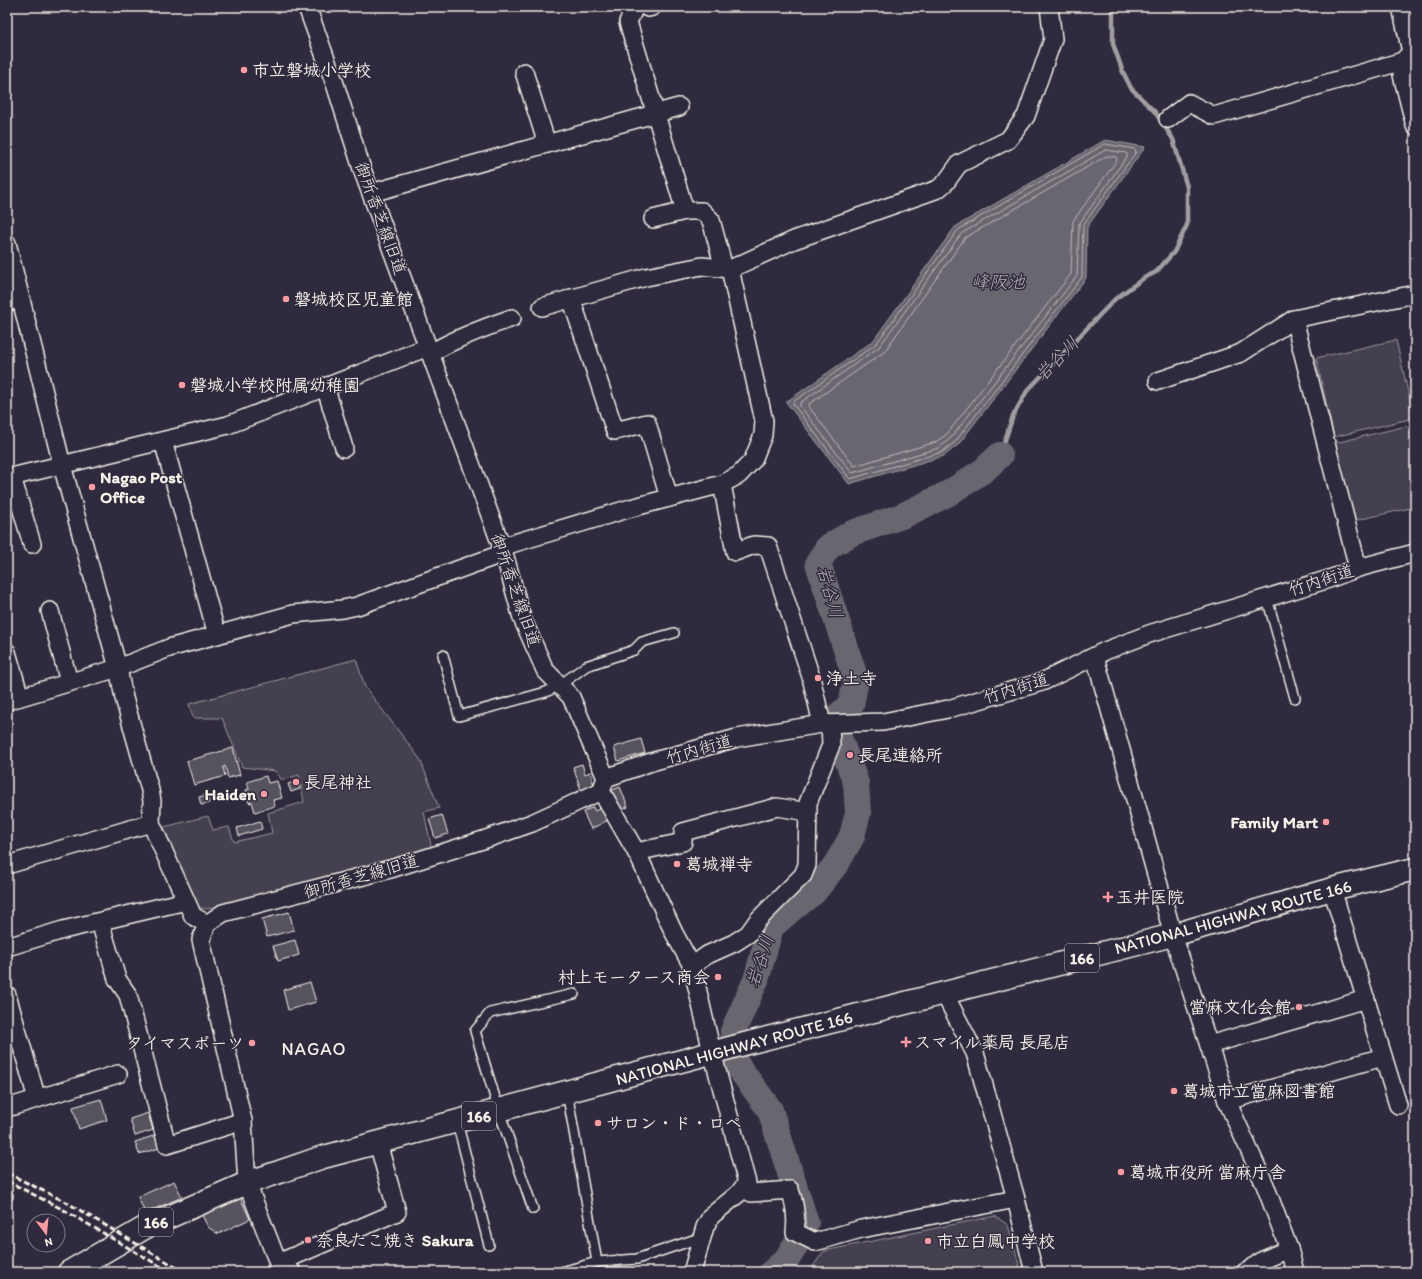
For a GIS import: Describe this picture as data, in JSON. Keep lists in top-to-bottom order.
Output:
{
  "streets": {
    "highway": ["NATIONAL HIGHWAY ROUTE 166", "166"],
    "street": ["御所香芝線旧道", "竹内街道"]
  },
  "crossings": [
    ["御所香芝線旧道", "竹内街道"]
  ],
  "districts": ["NAGAO"],
  "water": ["峰阪池", "岩谷川"],
  "places": {
    "other": [
      "市立磐城小学校",
      "磐城校区児童館",
      "磐城小学校附属幼稚園",
      "Nagao Post Office",
      "浄土寺",
      "長尾連絡所",
      "長尾神社",
      "Haiden",
      "Family Mart",
      "葛城禅寺",
      "村上モータース商会",
      "當麻文化会館",
      "タイマスポーツ",
      "葛城市立當麻図書館",
      "サロン・ド・ロペ",
      "葛城市役所 當麻庁舎",
      "奈良たこ焼き Sakura",
      "市立白鳳中学校"
    ],
    "health": ["玉井医院", "スマイル薬局 長尾店"]
  },
  "north": "bottom"
}
